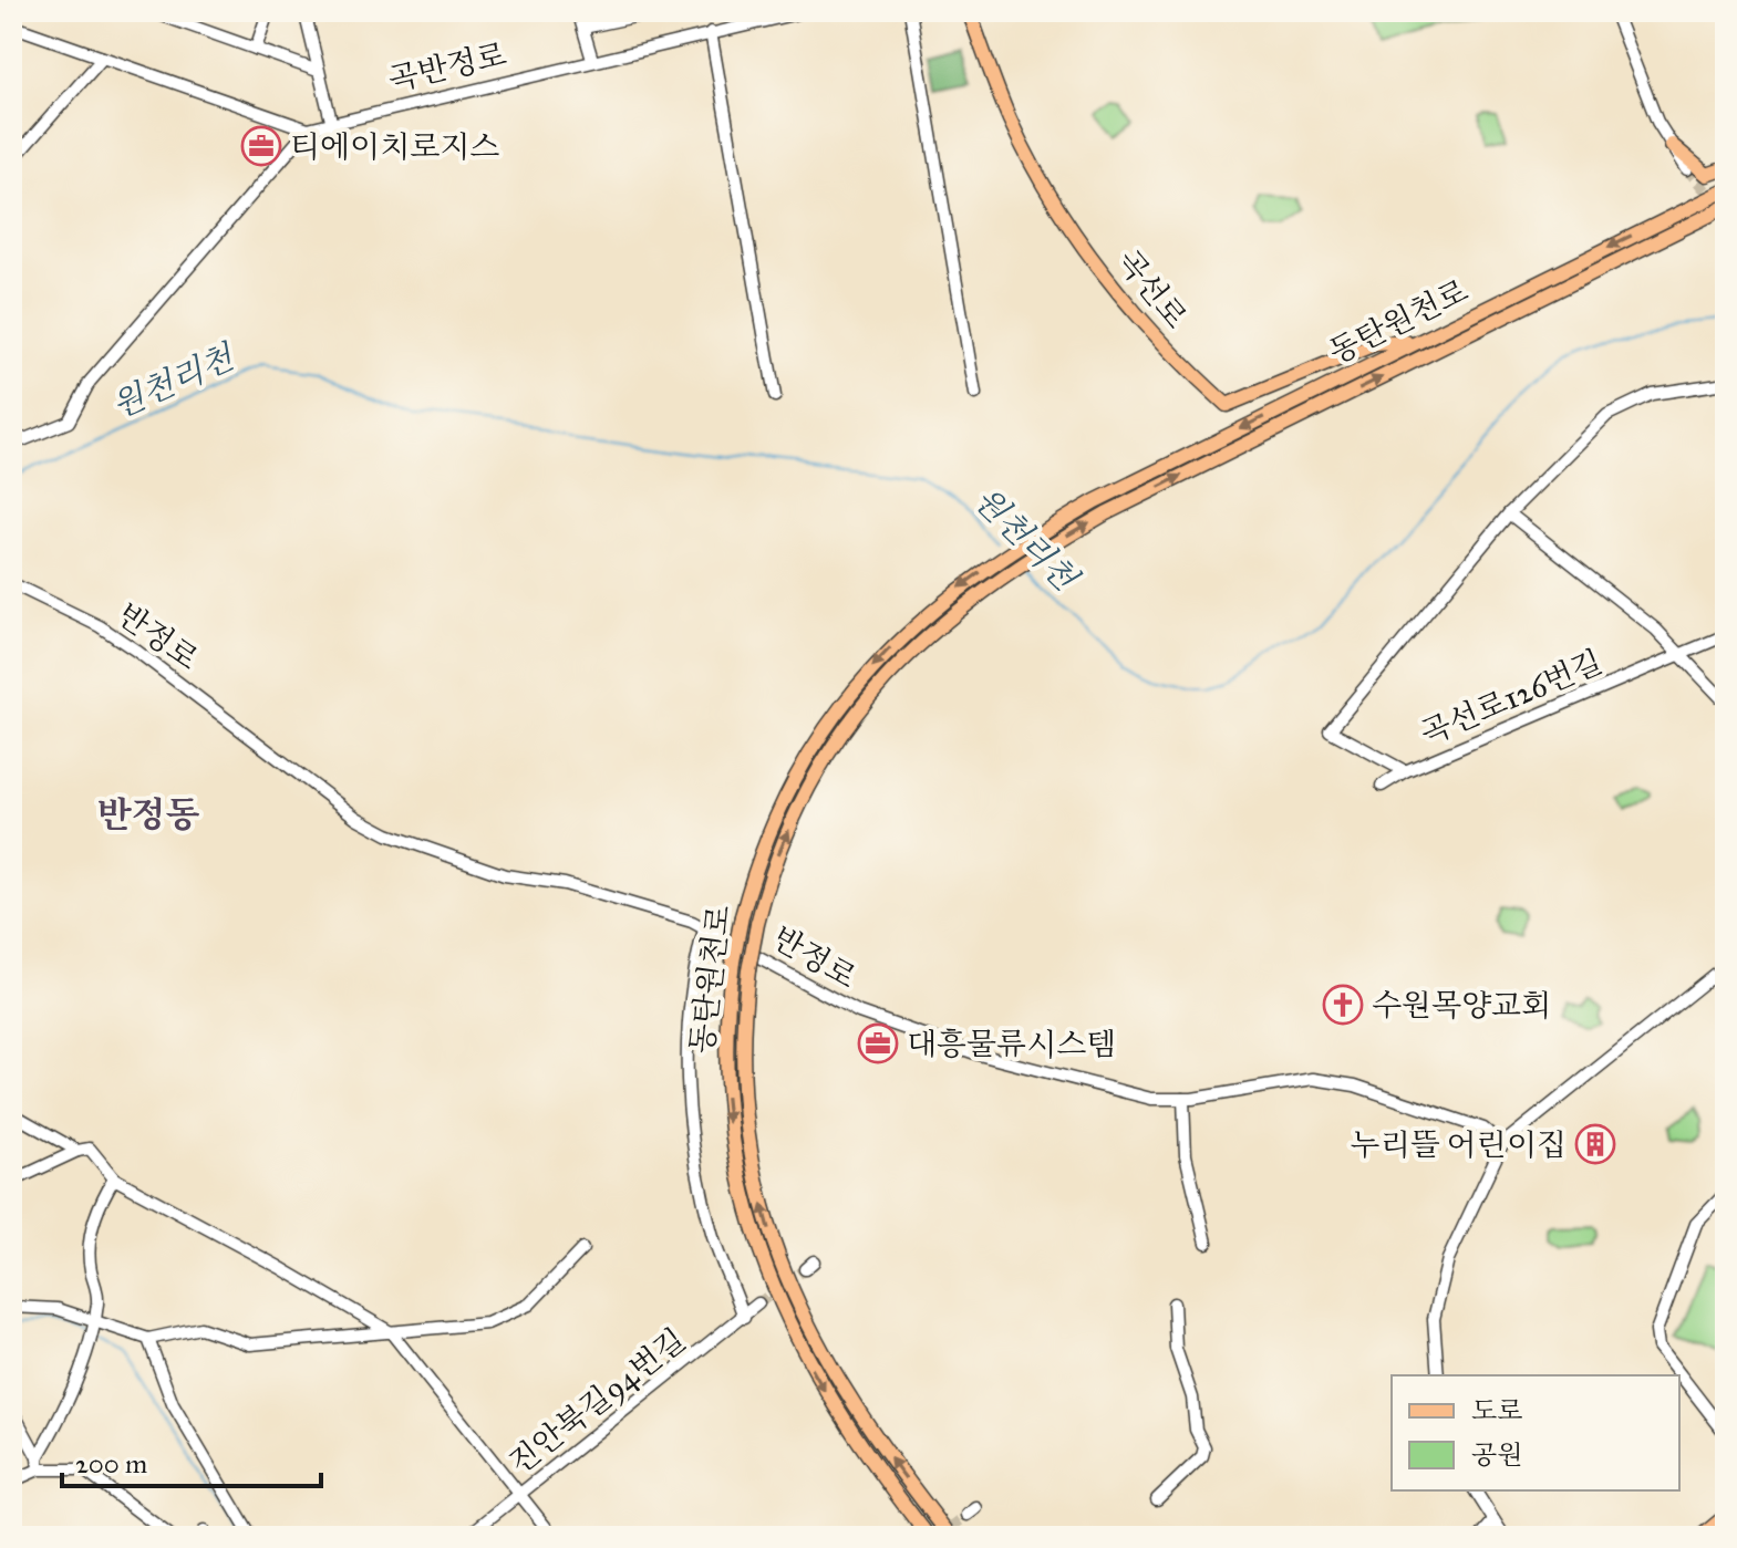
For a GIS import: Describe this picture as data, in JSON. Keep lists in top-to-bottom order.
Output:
{
  "streets": {
    "main road": ["곡선로", "동탄원천로"],
    "street": [
      "곡반정로",
      "반정로",
      "곡선로126번길",
      "진안북길94번길"
    ]
  },
  "crossings": [
    ["곡선로", "동탄원천로"]
  ],
  "districts": ["반정동"],
  "water": ["원천리천"],
  "places": {
    "office": ["티에이치로지스", "대흥물류시스템"],
    "church": ["수원목양교회"],
    "building": ["누리뜰 어린이집"]
  },
  "legend": ["도로", "공원"],
  "scale_bar": "200 m"
}
